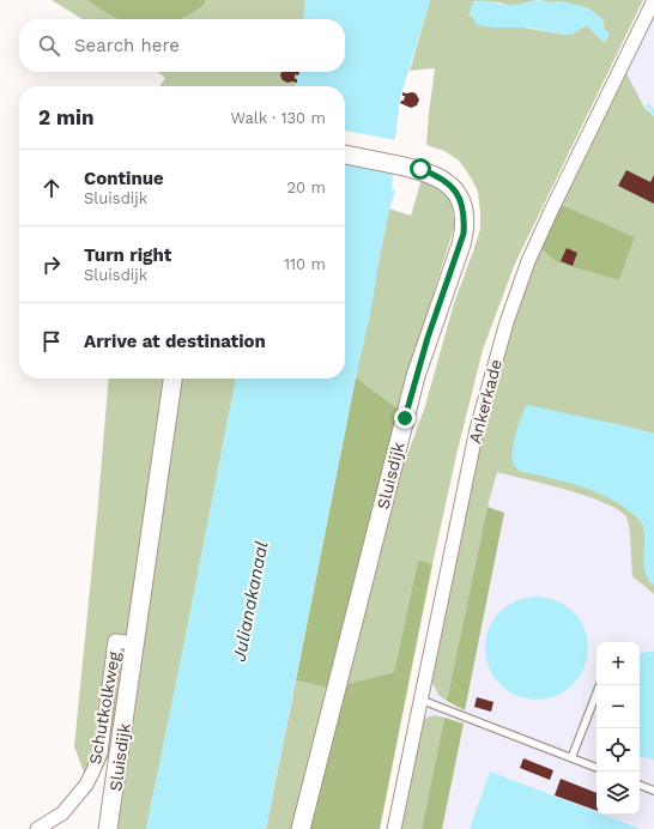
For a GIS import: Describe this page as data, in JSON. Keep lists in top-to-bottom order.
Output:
{
  "streets": {
    "street": ["Ankerkade", "Sluisdijk", "Schutkolkweg"]
  },
  "crossings": [
    ["Sluisdijk", "Schutkolkweg"]
  ],
  "water": ["Julianakanaal"],
  "page": {
    "search": "Search here",
    "heading": ["2 min", "Walk · 130 m"],
    "list": [
      ["Continue", "Sluisdijk", "20 m"],
      ["Turn right", "Sluisdijk", "110 m"],
      "Arrive at destination"
    ],
    "map_buttons": ["+", "−"]
  }
}
